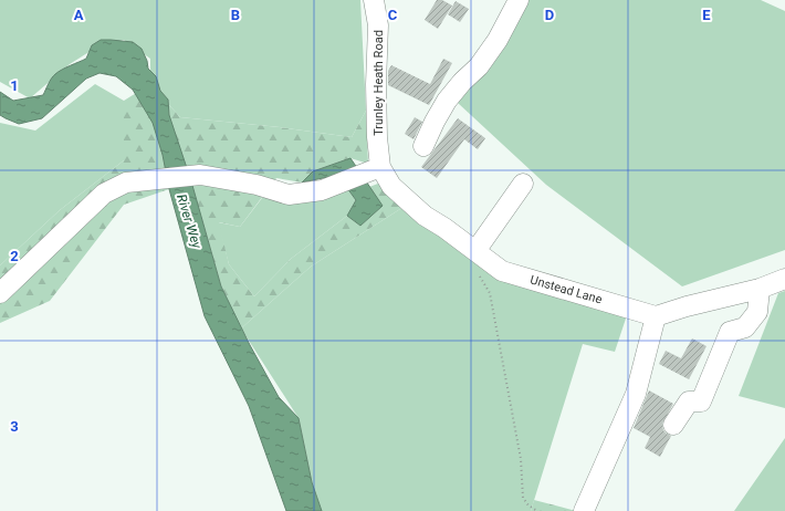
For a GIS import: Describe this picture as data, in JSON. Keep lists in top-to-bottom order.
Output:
{
  "streets": {
    "street": ["Trunley Heath Road", "Unstead Lane"]
  },
  "crossings": [
    ["Trunley Heath Road", "Unstead Lane"]
  ],
  "water": ["River Wey"],
  "grid": {
    "columns": [
      "A",
      "B",
      "C",
      "D",
      "E"
    ],
    "rows": ["1", "2", "3"]
  }
}
